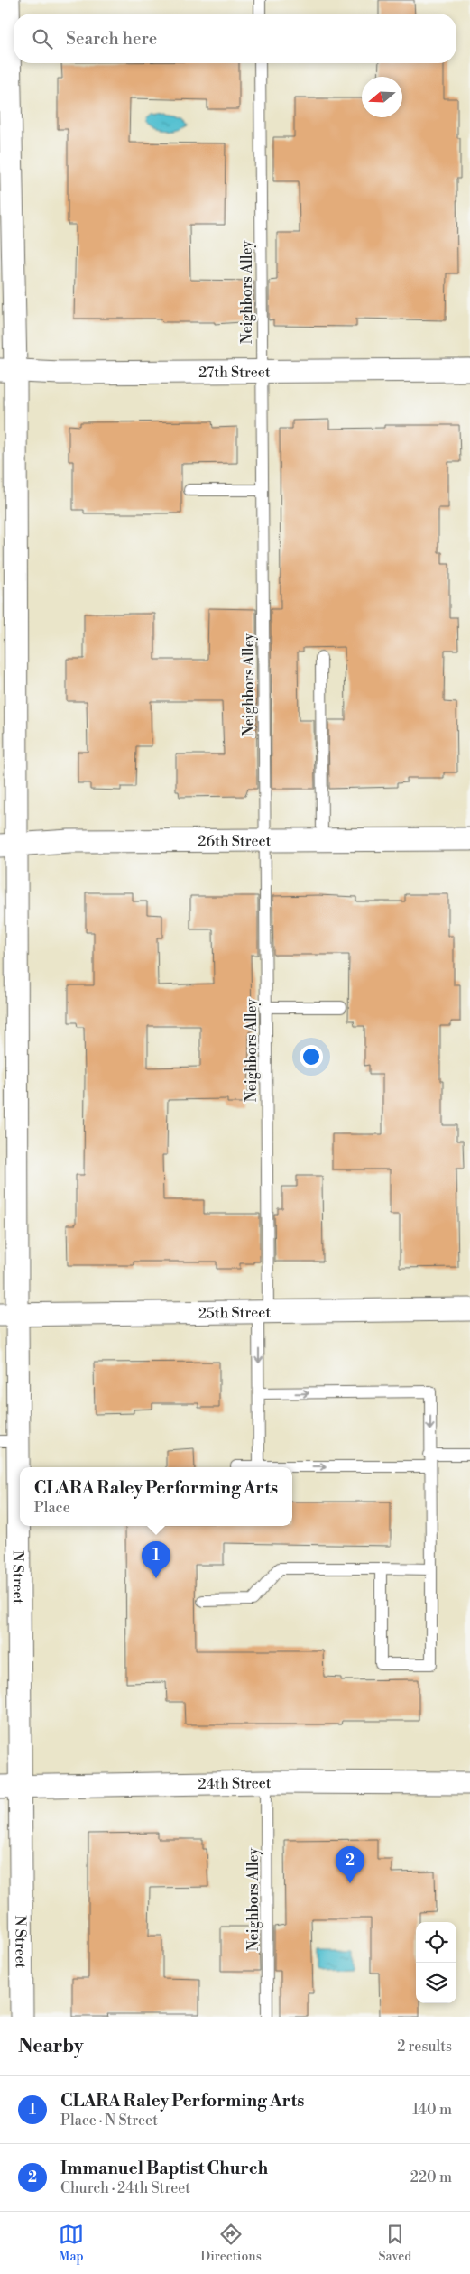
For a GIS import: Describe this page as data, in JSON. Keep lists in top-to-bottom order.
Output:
{
  "streets": {
    "street": [
      "27th Street",
      "26th Street",
      "25th Street",
      "N Street",
      "24th Street"
    ],
    "lane": ["Neighbors Alley"]
  },
  "crossings": [
    ["Neighbors Alley", "27th Street"],
    ["Neighbors Alley", "26th Street"],
    ["Neighbors Alley", "25th Street"],
    ["Neighbors Alley", "24th Street"],
    ["27th Street", "N Street"],
    ["26th Street", "N Street"],
    ["25th Street", "N Street"],
    ["N Street", "24th Street"]
  ],
  "north": "left",
  "page": {
    "search": "Search here",
    "popup": ["CLARA Raley Performing Arts", "Place"],
    "pins": ["1", "2"],
    "heading": ["Nearby", "2 results"],
    "list": [
      {
        "mark": "1",
        "name": "CLARA Raley Performing Arts",
        "note": "Place · N Street",
        "value": "140 m"
      },
      {
        "mark": "2",
        "name": "Immanuel Baptist Church",
        "note": "Church · 24th Street",
        "value": "220 m"
      }
    ],
    "nav": ["Map", "Directions", "Saved"]
  }
}
